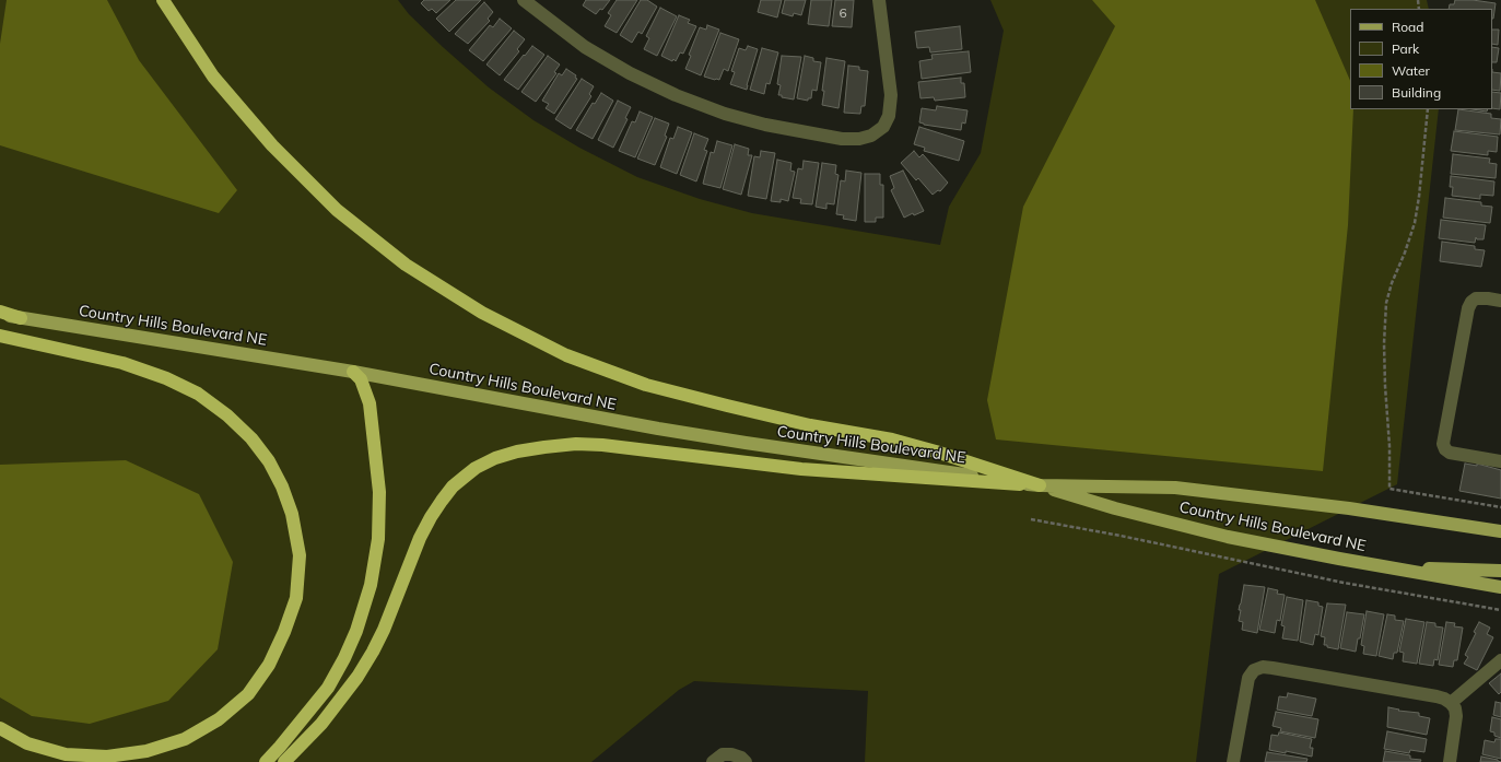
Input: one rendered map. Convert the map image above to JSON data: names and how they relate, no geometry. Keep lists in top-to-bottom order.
{
  "streets": {
    "main road": ["Country Hills Boulevard NE"]
  },
  "house_numbers": ["6"],
  "legend": [
    "Road",
    "Park",
    "Water",
    "Building"
  ]
}
